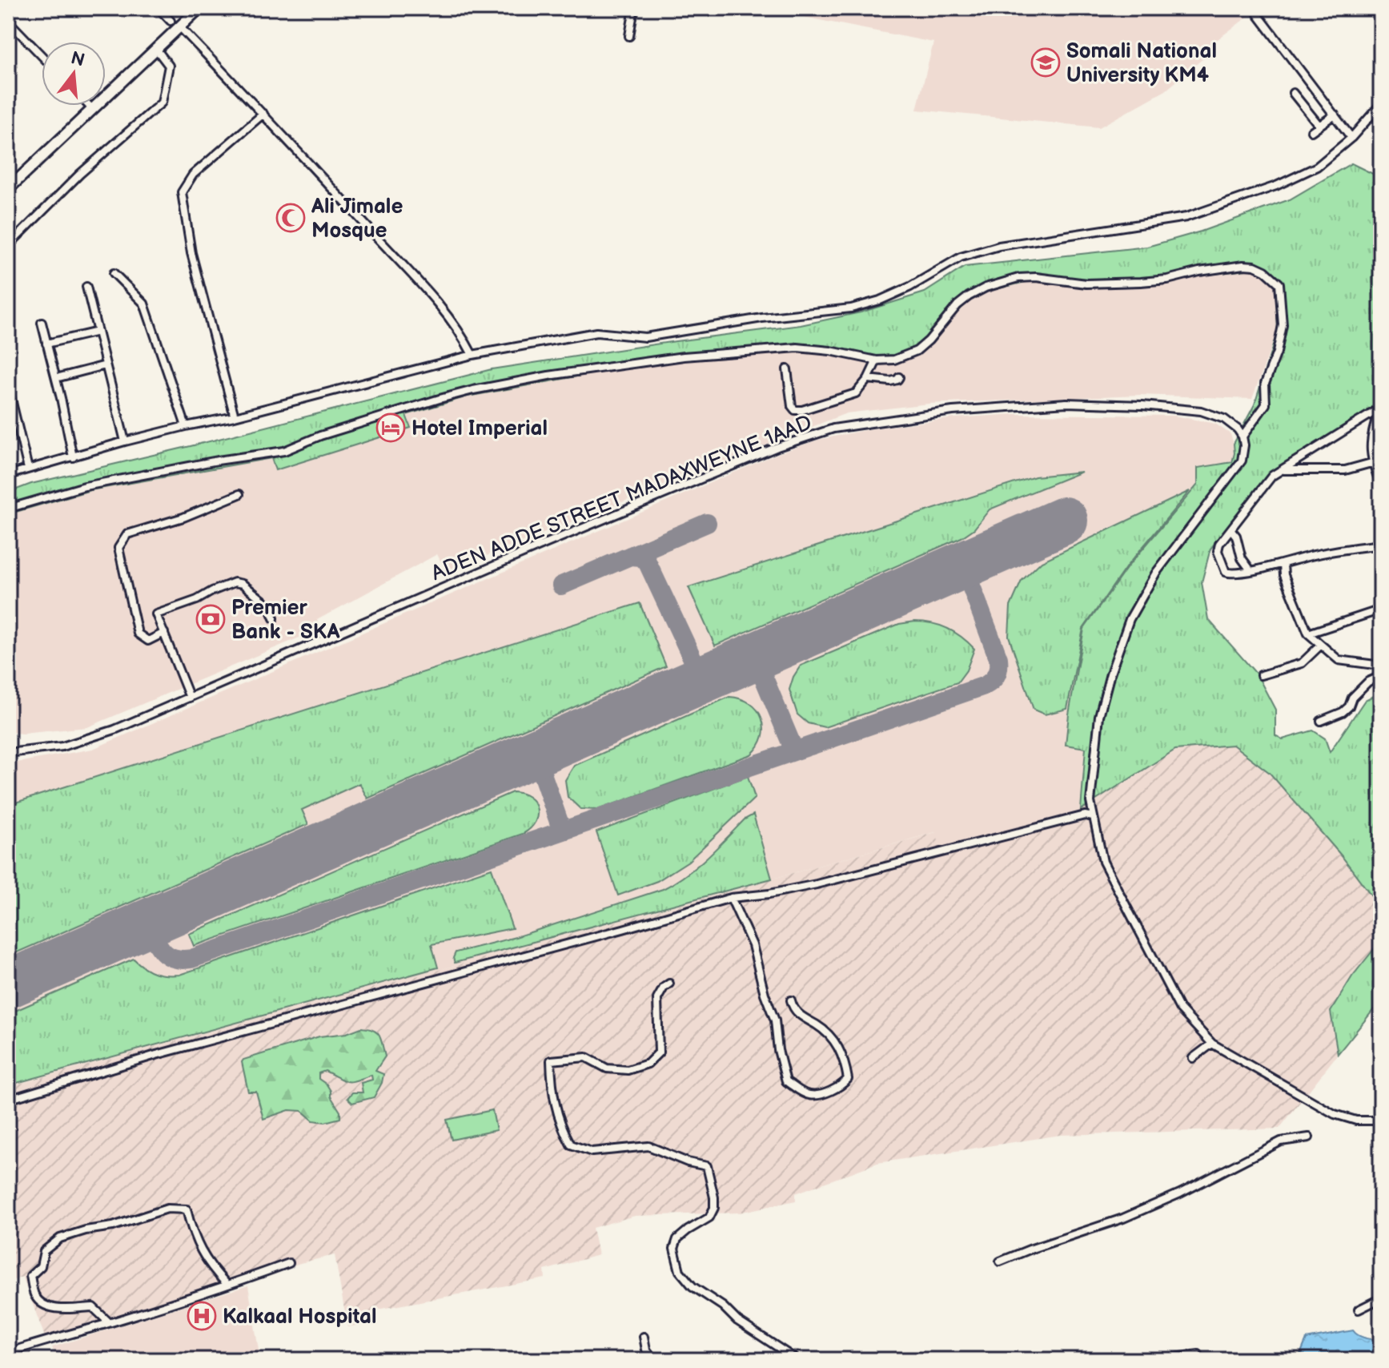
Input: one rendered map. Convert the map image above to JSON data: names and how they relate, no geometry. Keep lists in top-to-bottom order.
{
  "streets": {
    "street": ["ADEN ADDE STREET MADAXWEYNE 1AAD"]
  },
  "places": {
    "school or university": ["Somali National University KM4"],
    "mosque": ["Ali Jimale Mosque"],
    "hotel": ["Hotel Imperial"],
    "bank": ["Premier Bank - SKA"],
    "hospital": ["Kalkaal Hospital"]
  },
  "north": "top"
}
